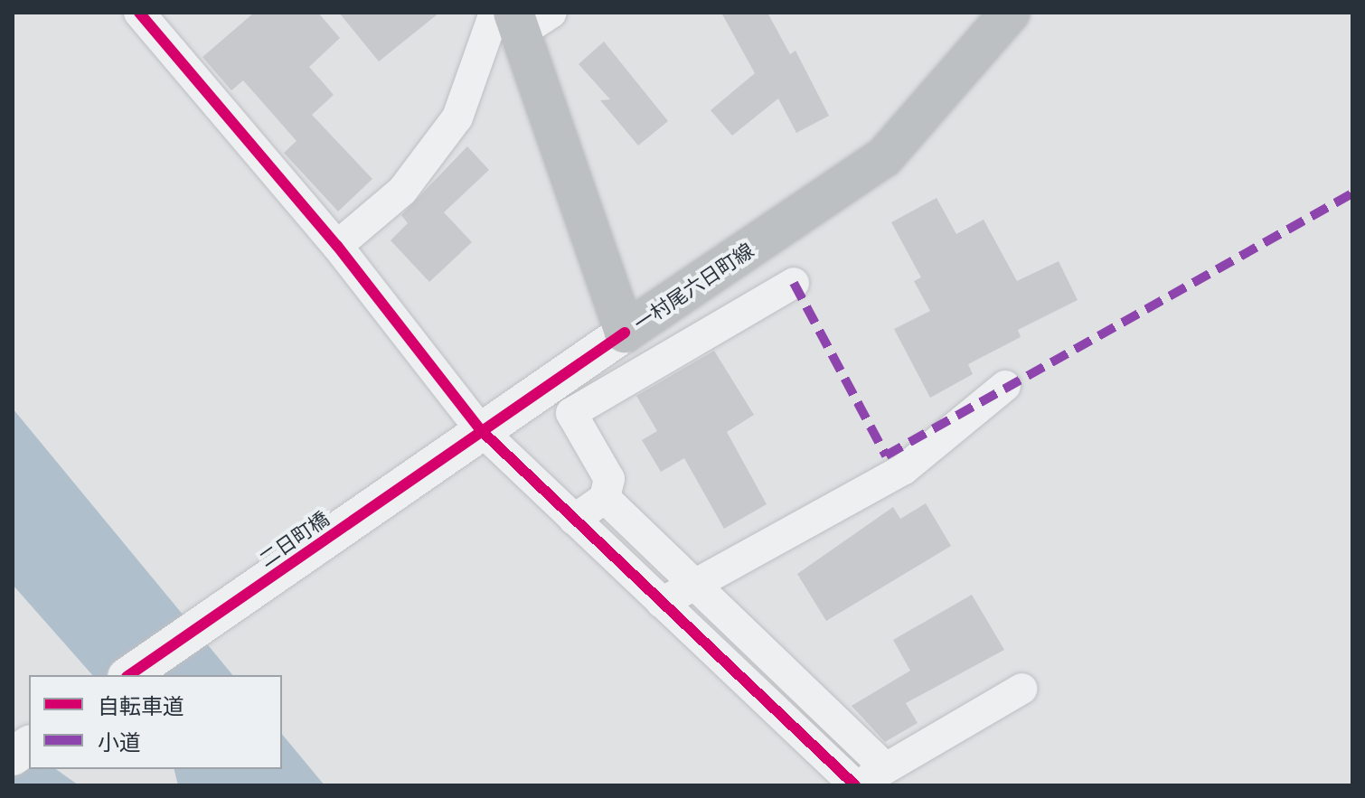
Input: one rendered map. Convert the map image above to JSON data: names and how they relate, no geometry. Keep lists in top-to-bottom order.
{
  "streets": {
    "main road": ["一村尾六日町線"],
    "street": ["二日町橋"]
  },
  "crossings": [
    ["一村尾六日町線", "二日町橋"]
  ],
  "legend": ["自転車道", "小道"]
}
